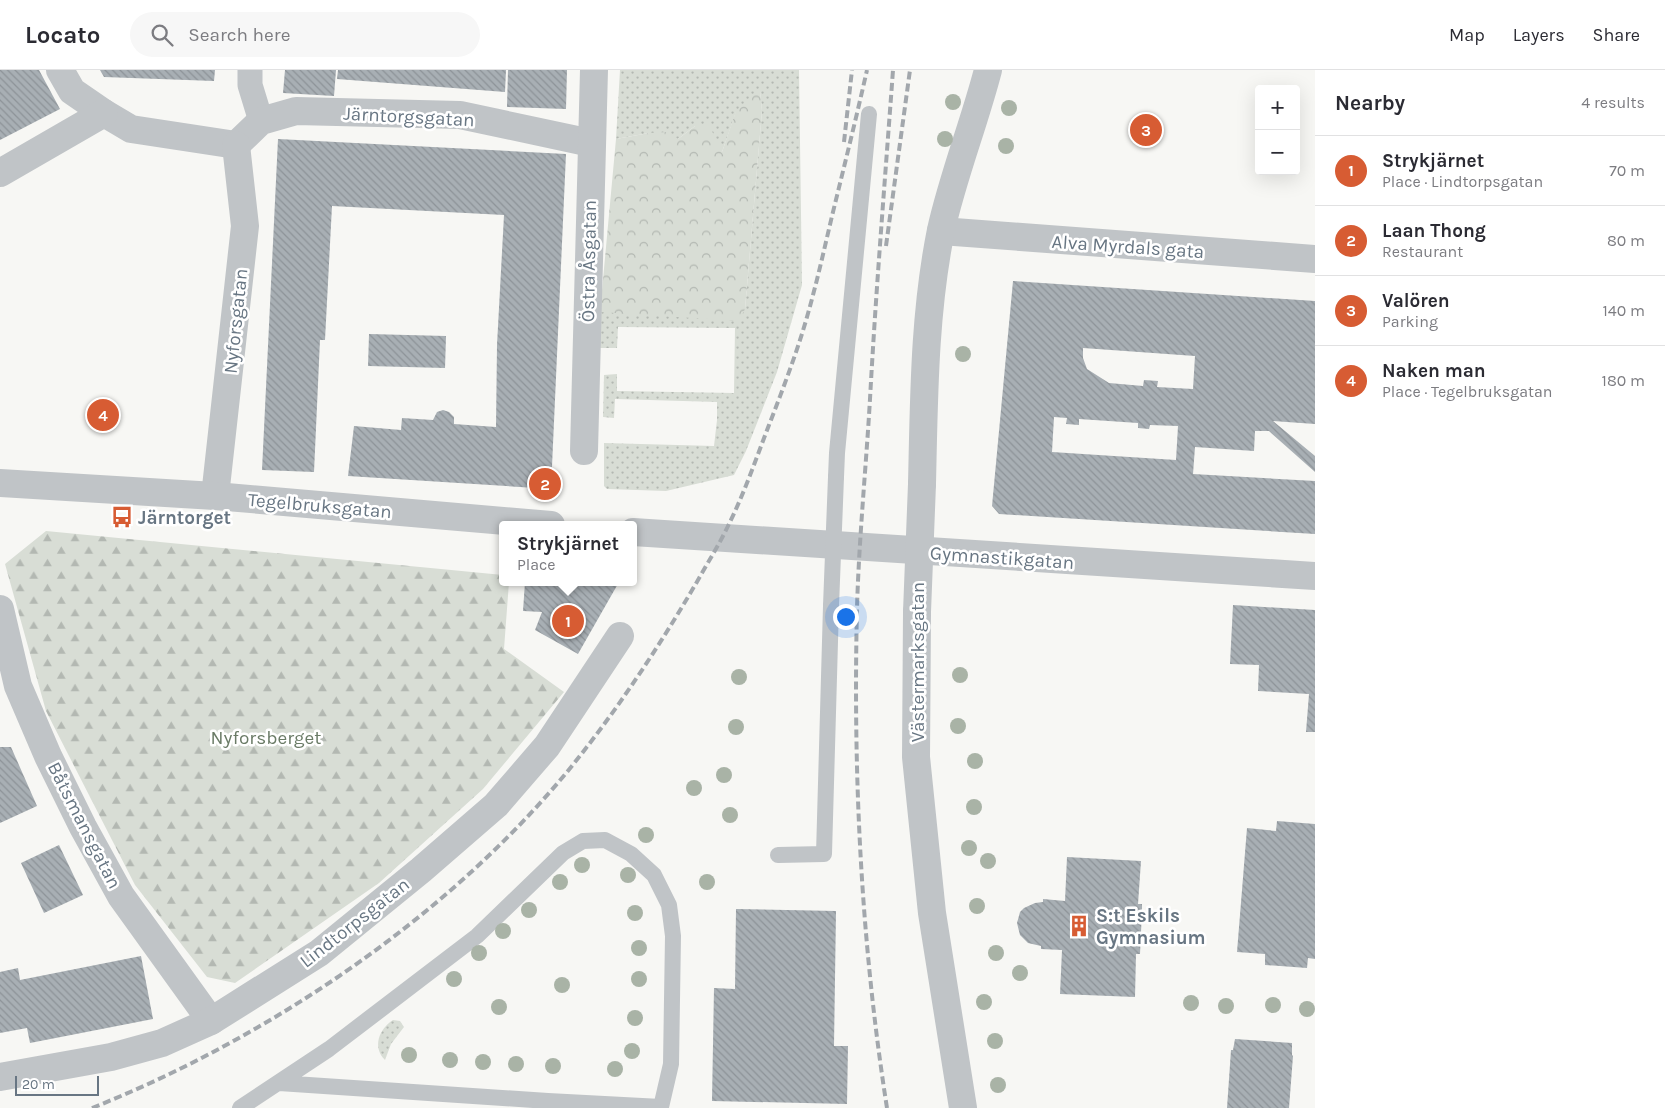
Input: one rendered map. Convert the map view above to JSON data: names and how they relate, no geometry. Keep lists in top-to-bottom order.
{
  "streets": {
    "street": [
      "Järntorgsgatan",
      "Alva Myrdals gata",
      "Östra Åsgatan",
      "Nyforsgatan",
      "Tegelbruksgatan",
      "Gymnastikgatan",
      "Västermarksgatan",
      "Båtsmansgatan",
      "Lindtorpsgatan"
    ]
  },
  "crossings": [
    ["Järntorgsgatan", "Östra Åsgatan"],
    ["Alva Myrdals gata", "Västermarksgatan"],
    ["Nyforsgatan", "Tegelbruksgatan"],
    ["Båtsmansgatan", "Lindtorpsgatan"]
  ],
  "parks": ["Nyforsberget"],
  "places": {
    "bus stop": ["Järntorget"],
    "building": ["S:t Eskils Gymnasium"]
  },
  "scale_bar": "20 m",
  "page": {
    "header": "Locato",
    "search": "Search here",
    "nav": ["Map", "Layers", "Share"],
    "heading": ["Nearby", "4 results"],
    "map_buttons": ["+", "−"],
    "pins": [
      "3",
      "4",
      "2",
      "1"
    ],
    "list": [
      {
        "mark": "1",
        "name": "Strykjärnet",
        "note": "Place · Lindtorpsgatan",
        "value": "70 m"
      },
      {
        "mark": "2",
        "name": "Laan Thong",
        "note": "Restaurant",
        "value": "80 m"
      },
      {
        "mark": "3",
        "name": "Valören",
        "note": "Parking",
        "value": "140 m"
      },
      {
        "mark": "4",
        "name": "Naken man",
        "note": "Place · Tegelbruksgatan",
        "value": "180 m"
      }
    ],
    "popup": ["Strykjärnet", "Place"],
    "scale": "20 m"
  }
}
